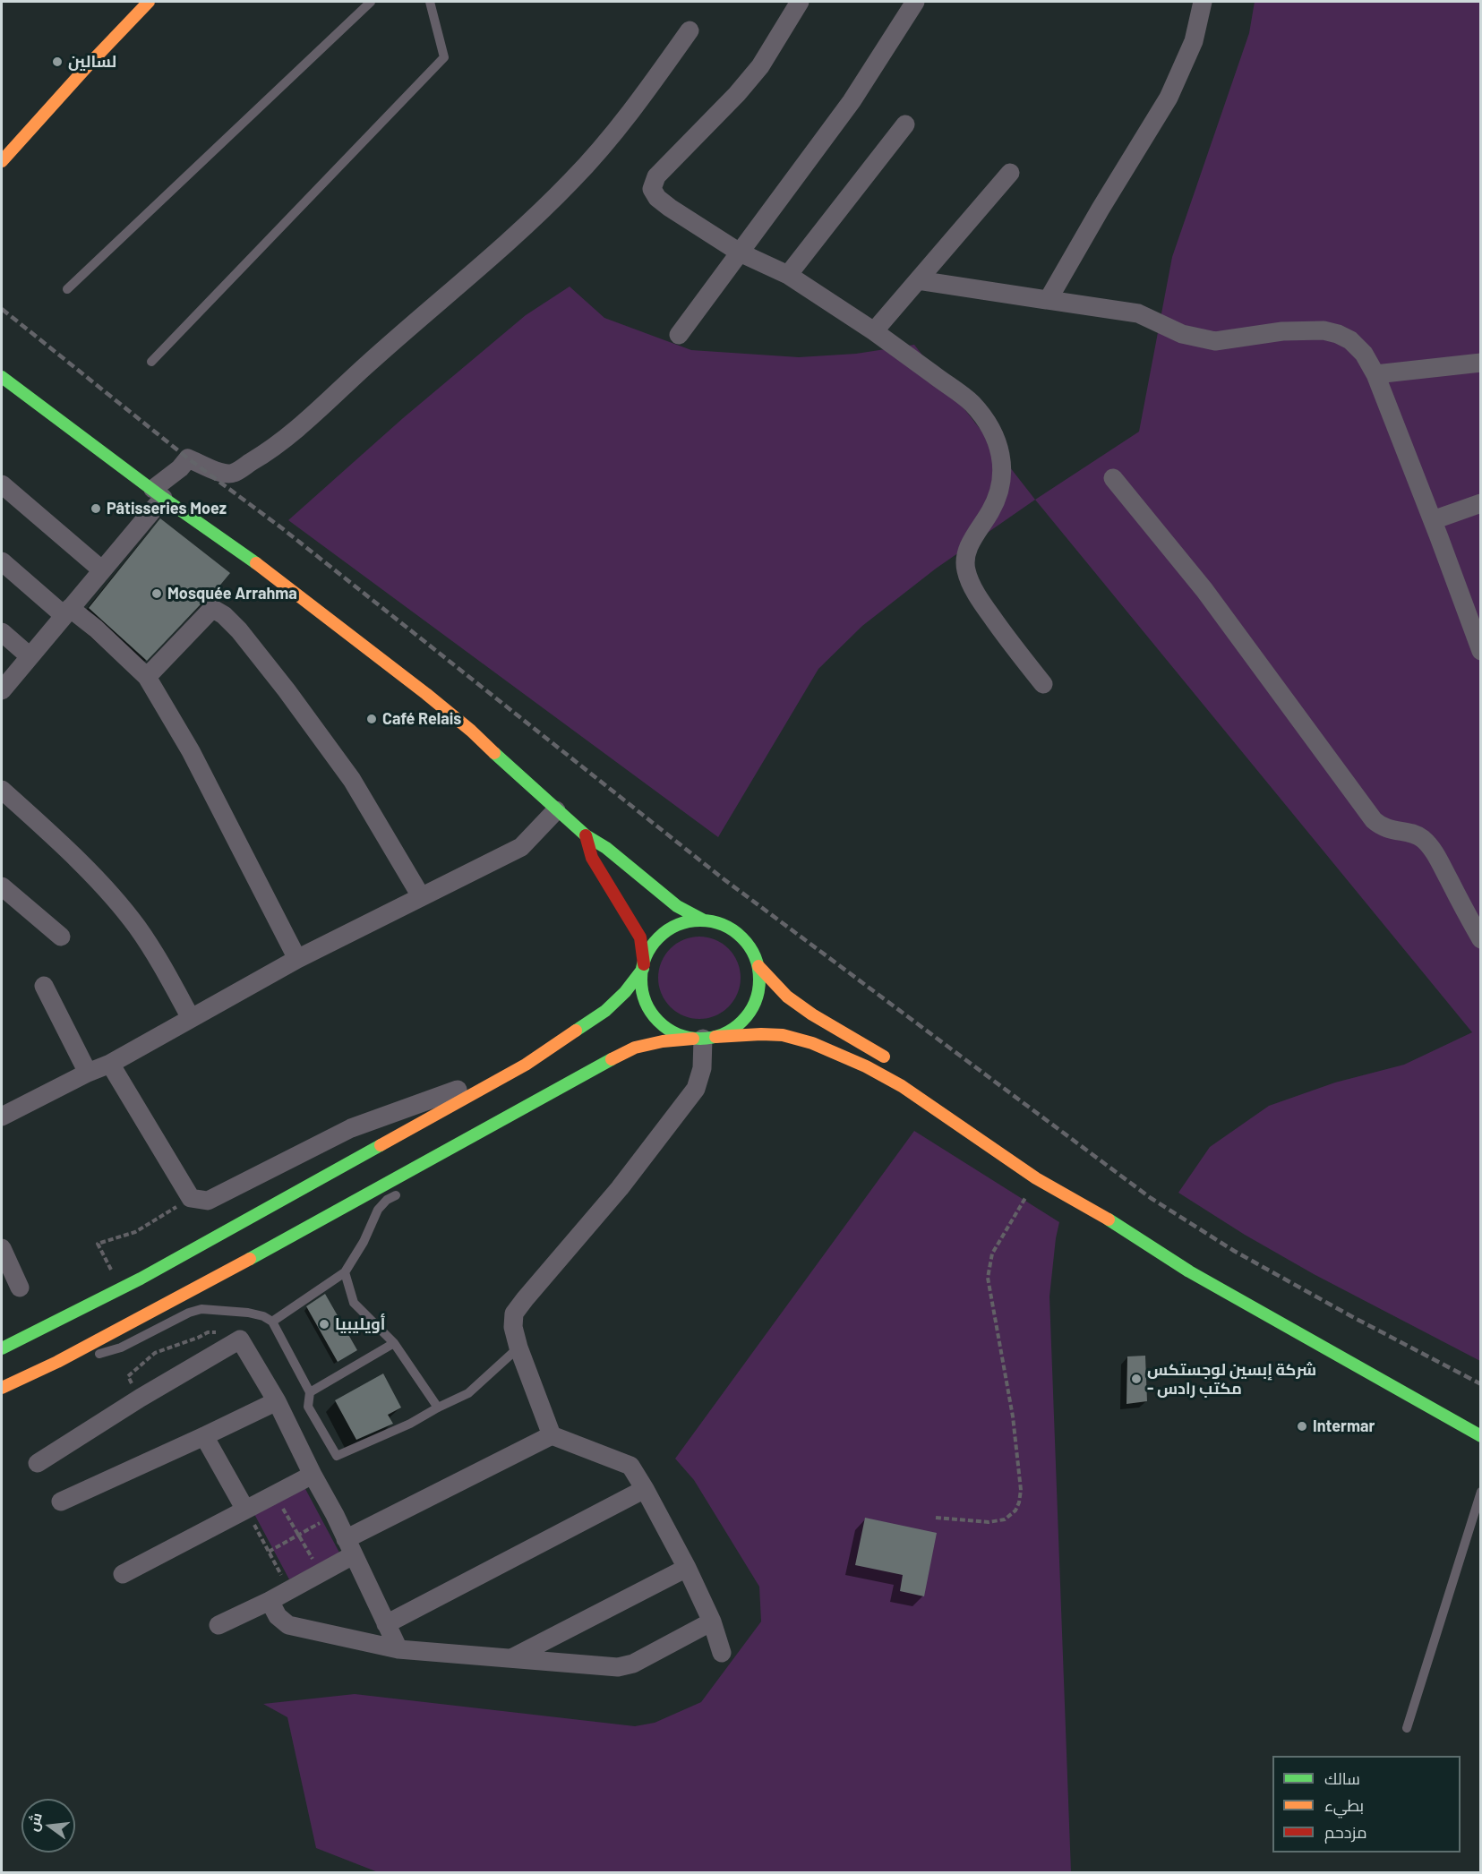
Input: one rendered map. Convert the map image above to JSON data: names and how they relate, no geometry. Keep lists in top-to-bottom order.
{
  "places": [
    "لسالين",
    "Pâtisseries Moez",
    "Mosquée Arrahma",
    "Café Relais",
    "أويليبيا",
    "شركة إبسين لوجستكس - مكتب رادس",
    "Intermar"
  ],
  "legend": ["سالك", "بطيء", "مزدحم"],
  "north": "left"
}
